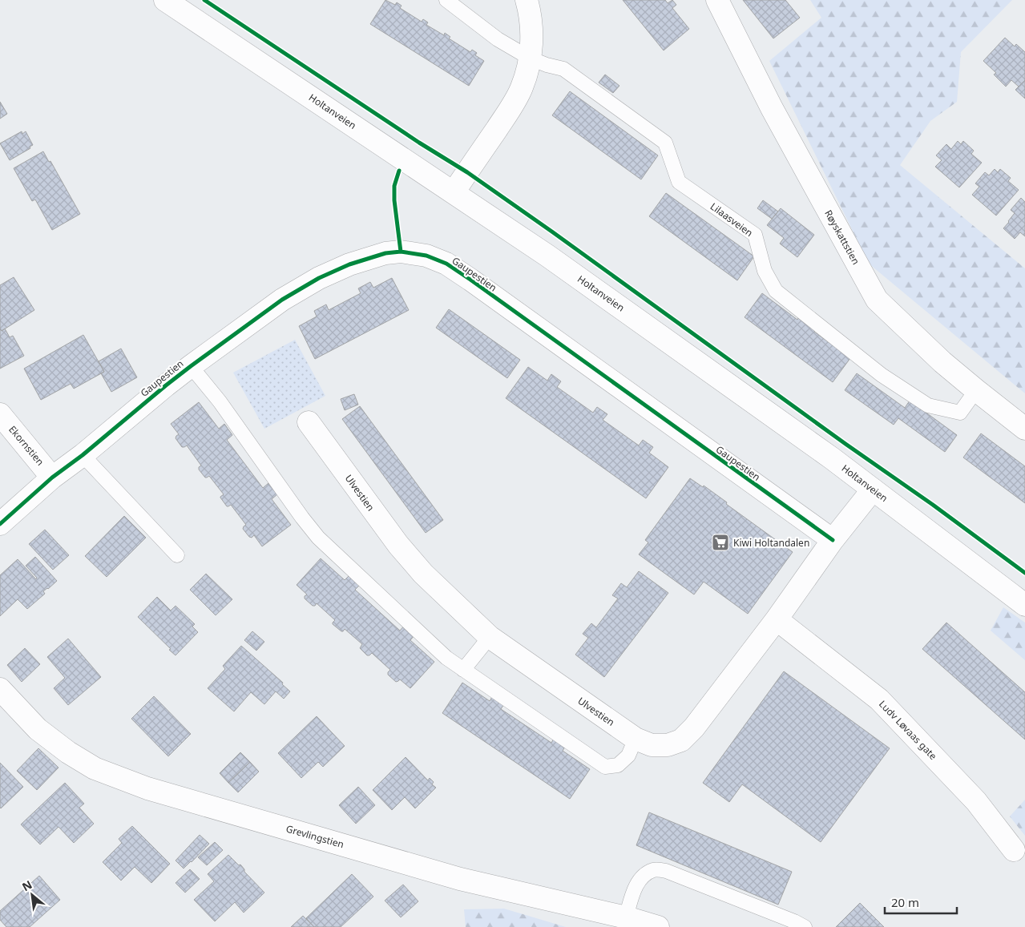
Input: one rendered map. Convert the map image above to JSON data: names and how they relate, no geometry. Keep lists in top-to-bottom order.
{
  "streets": {
    "street": [
      "Holtanveien",
      "Røyskattstien",
      "Gaupestien",
      "Ekornstien",
      "Ulvestien",
      "Ludv Løvaas gate",
      "Grevlingstien"
    ],
    "lane": ["Lilaasveien"]
  },
  "crossings": [
    ["Holtanveien", "Ulvestien"],
    ["Lilaasveien", "Røyskattstien"],
    ["Gaupestien", "Ekornstien"],
    ["Gaupestien", "Ulvestien"],
    ["Ulvestien", "Ludv Løvaas gate"]
  ],
  "places": {
    "supermarket": ["Kiwi Holtandalen"]
  },
  "scale_bar": "20 m",
  "north": "top left"
}
